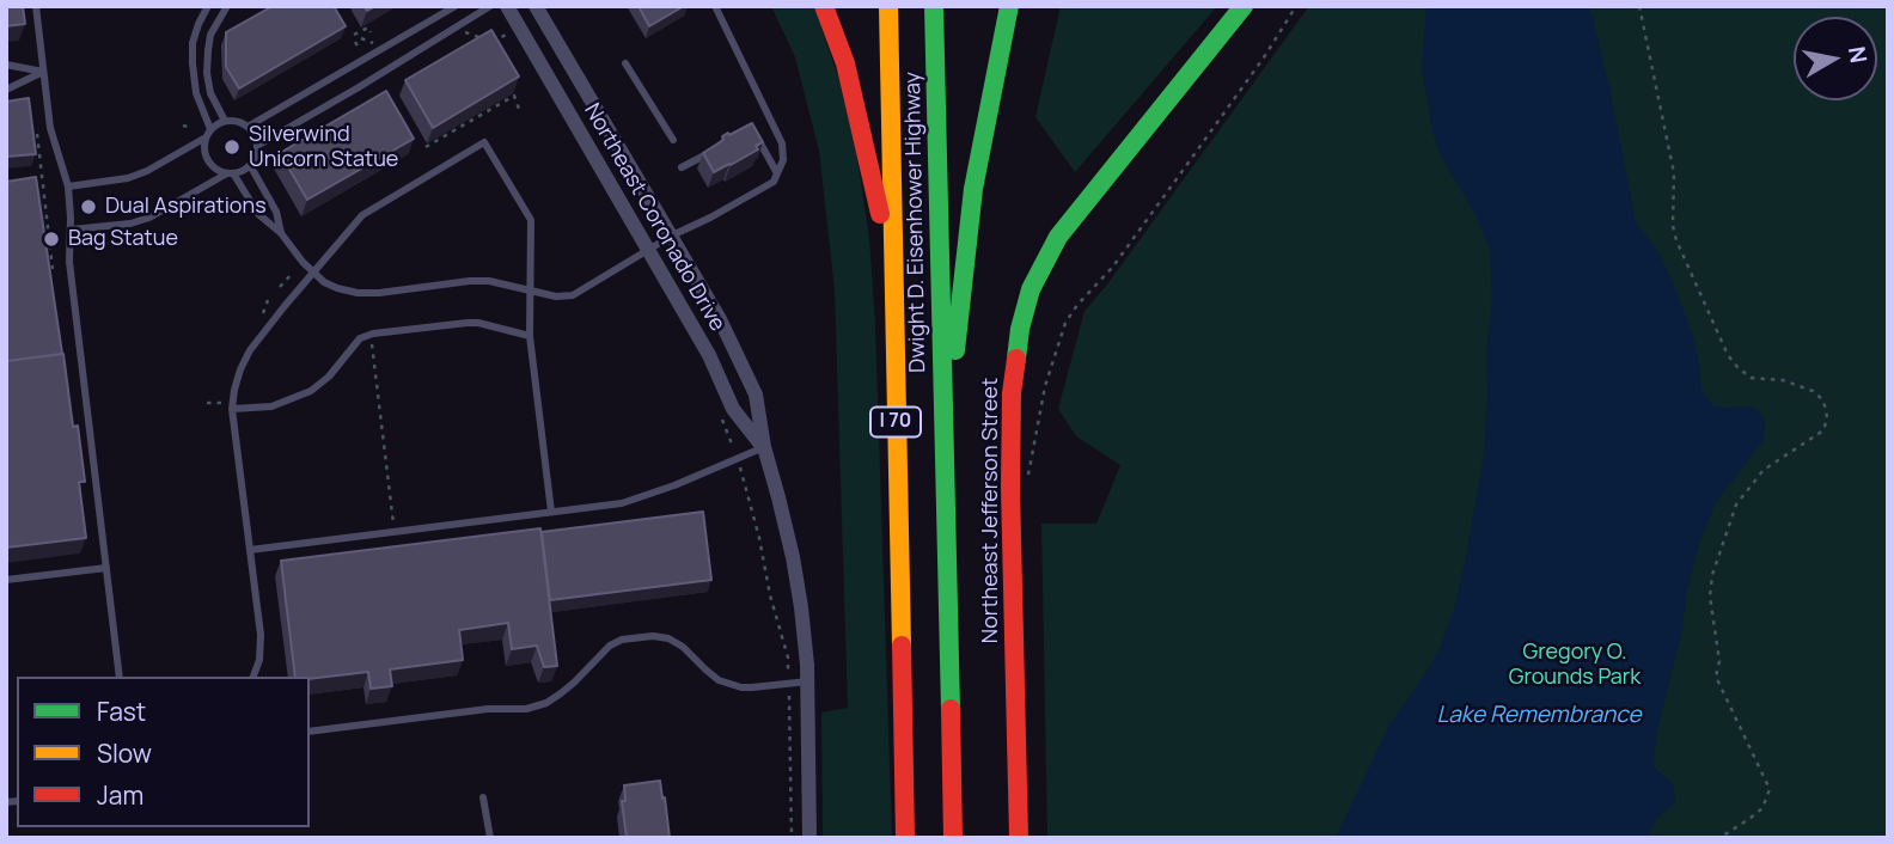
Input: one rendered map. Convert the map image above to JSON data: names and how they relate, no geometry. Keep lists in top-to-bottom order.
{
  "streets": {
    "main road": ["Dwight D. Eisenhower Highway", "I 70", "Northeast Jefferson Street"],
    "street": ["Northeast Coronado Drive"]
  },
  "water": ["Lake Remembrance"],
  "parks": ["Gregory O. Grounds Park"],
  "places": ["Silverwind Unicorn Statue", "Dual Aspirations", "Bag Statue"],
  "legend": ["Fast", "Slow", "Jam"],
  "north": "right"
}
